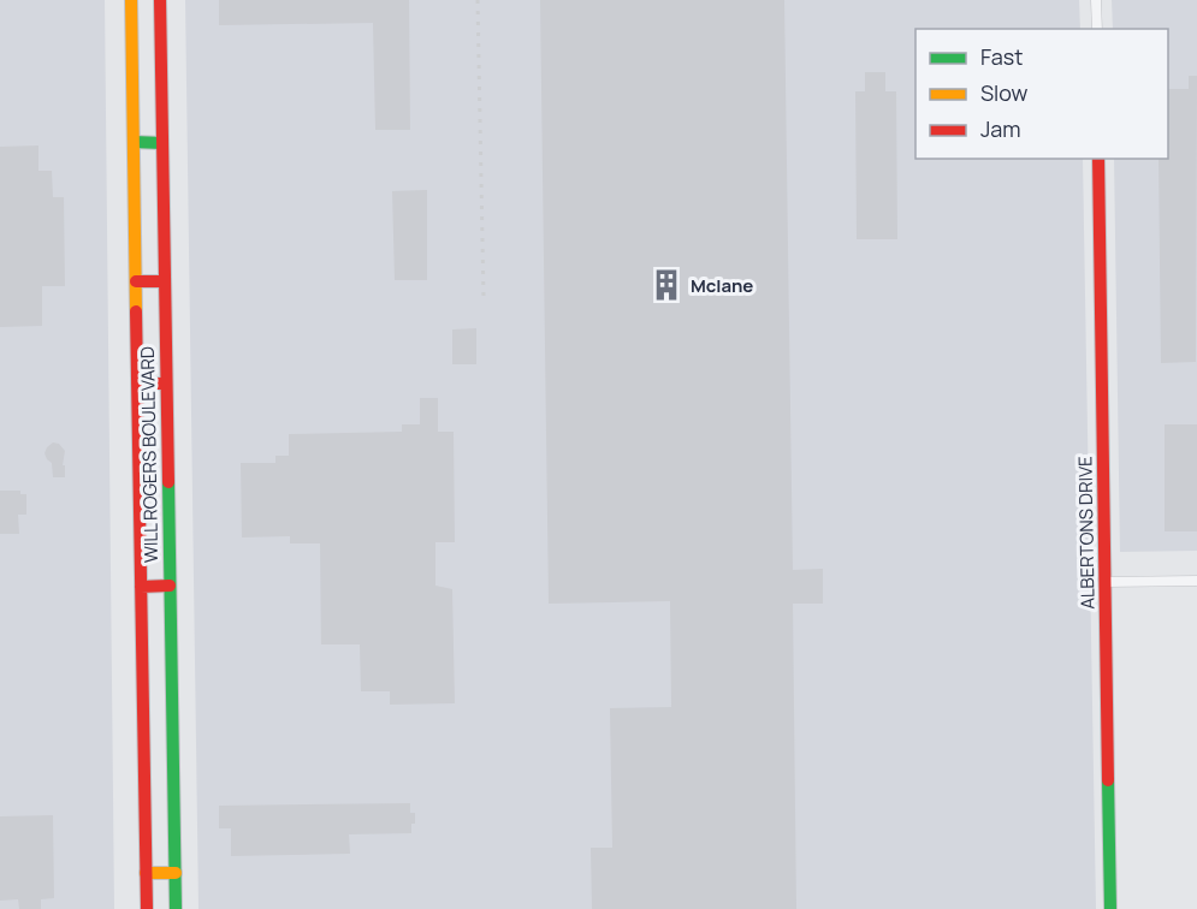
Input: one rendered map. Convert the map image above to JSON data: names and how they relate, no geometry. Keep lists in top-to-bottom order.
{
  "streets": {
    "main road": ["WILL ROGERS BOULEVARD", "ALBERTONS DRIVE"]
  },
  "places": {
    "building": ["Mclane"]
  },
  "legend": ["Fast", "Slow", "Jam"]
}
